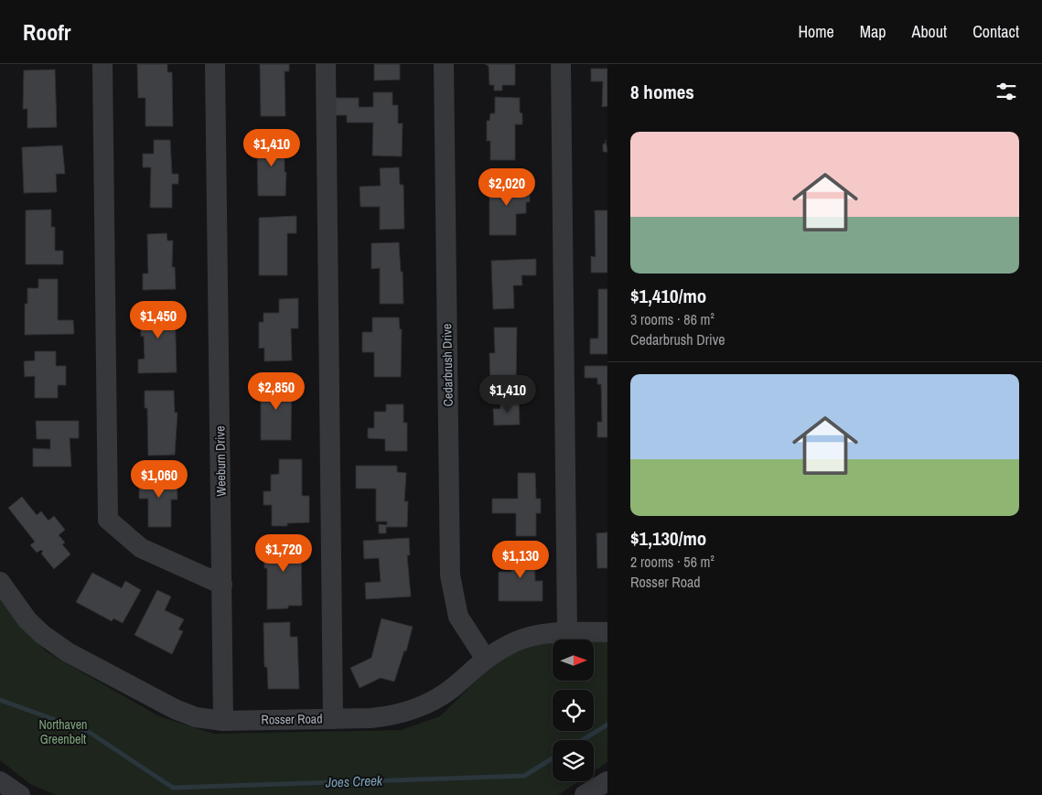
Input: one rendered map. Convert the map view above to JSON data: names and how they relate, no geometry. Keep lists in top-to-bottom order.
{
  "streets": {
    "street": ["Cedarbrush Drive", "Weeburn Drive", "Rosser Road"]
  },
  "crossings": [
    ["Cedarbrush Drive", "Rosser Road"],
    ["Weeburn Drive", "Rosser Road"]
  ],
  "water": ["Joes Creek"],
  "parks": ["Northaven Greenbelt"],
  "north": "right",
  "page": {
    "header": "Roofr",
    "nav": [
      "Home",
      "Map",
      "About",
      "Contact"
    ],
    "heading": "8 homes",
    "list": [
      {
        "name": "$1,410/mo",
        "note": "3 rooms · 86 m² · Cedarbrush Drive"
      },
      {
        "name": "$1,130/mo",
        "note": "2 rooms · 56 m² · Rosser Road"
      }
    ],
    "price": [
      "$1,410",
      "$2,020",
      "$1,450",
      "$2,850",
      "$1,410",
      "$1,060",
      "$1,720",
      "$1,130"
    ]
  }
}
